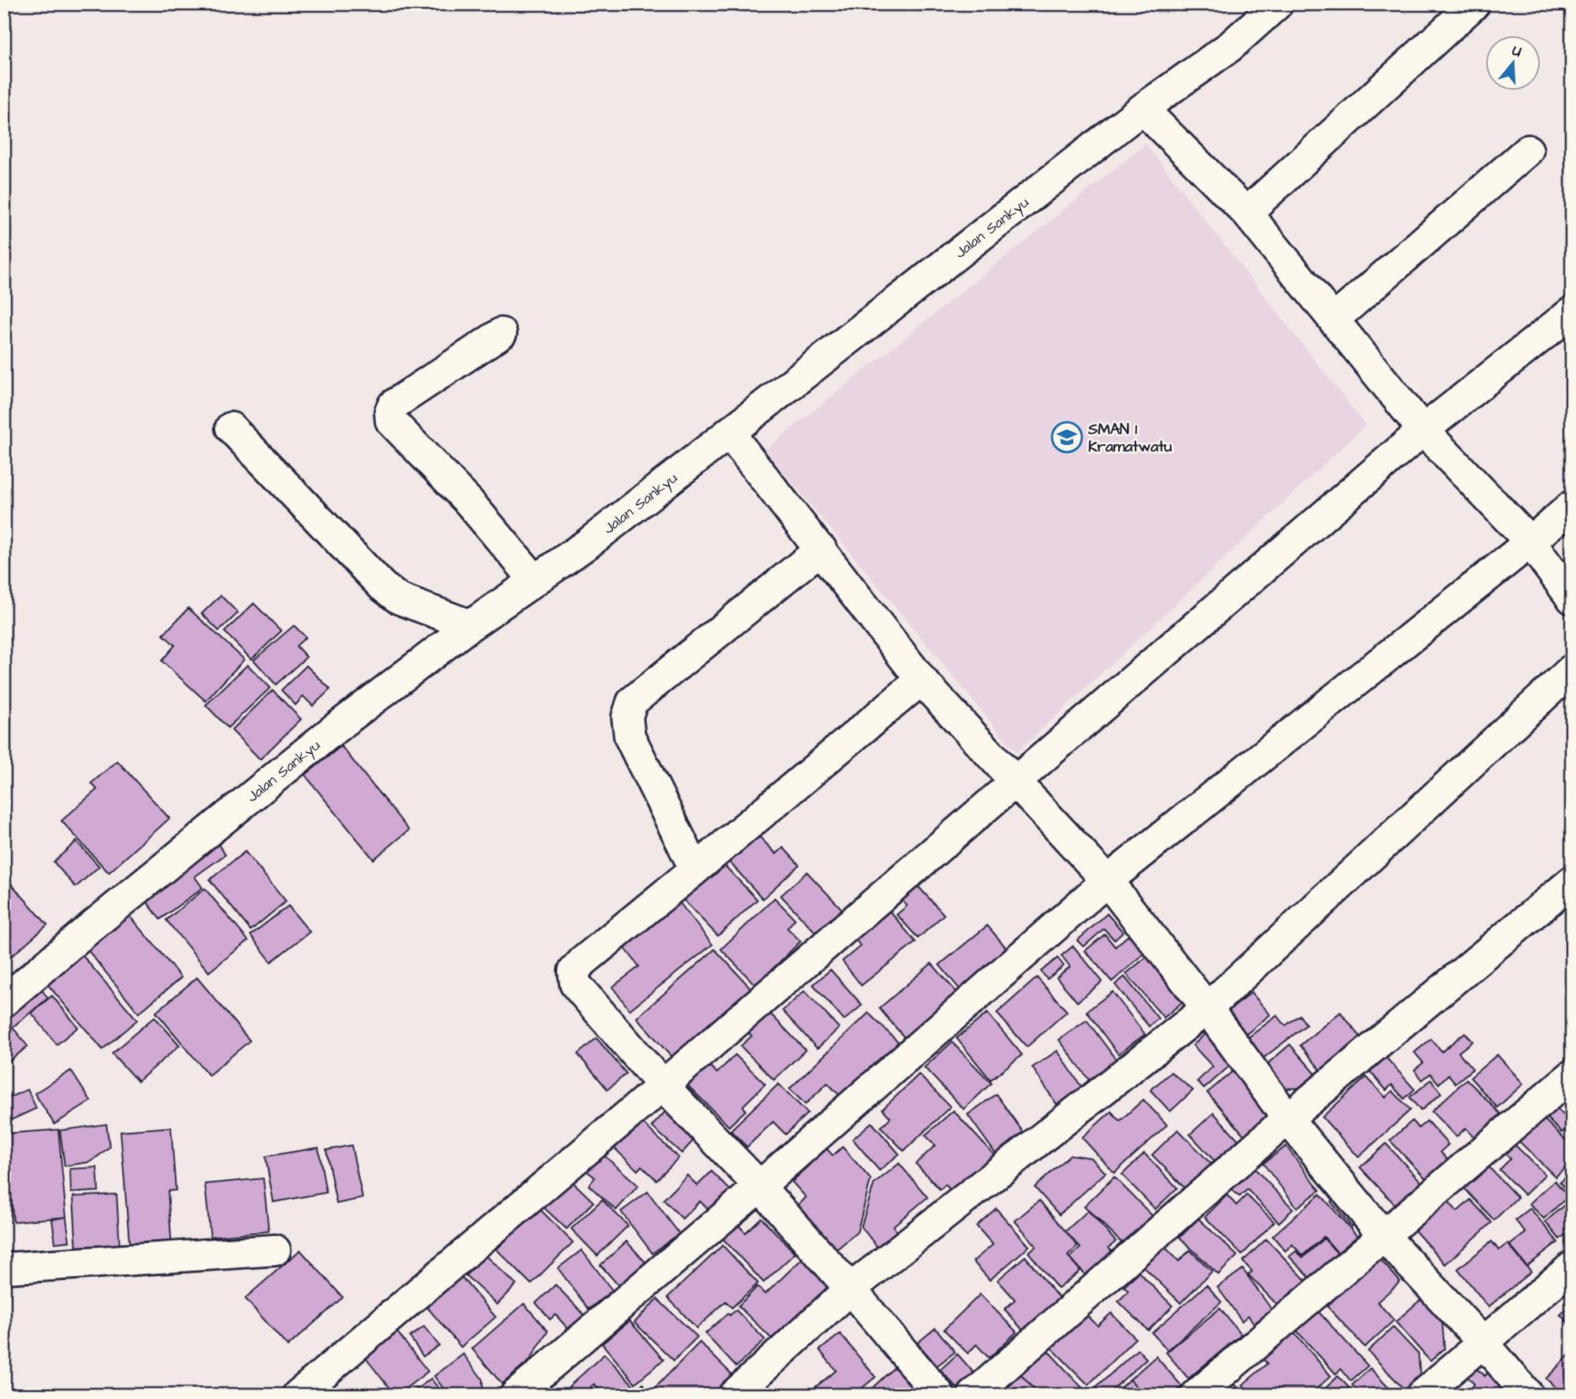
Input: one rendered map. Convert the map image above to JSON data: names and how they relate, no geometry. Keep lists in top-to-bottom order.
{
  "streets": {
    "street": ["Jalan Sankyu"]
  },
  "places": {
    "school or university": ["SMAN 1 Kramatwatu"]
  },
  "north": "top"
}
